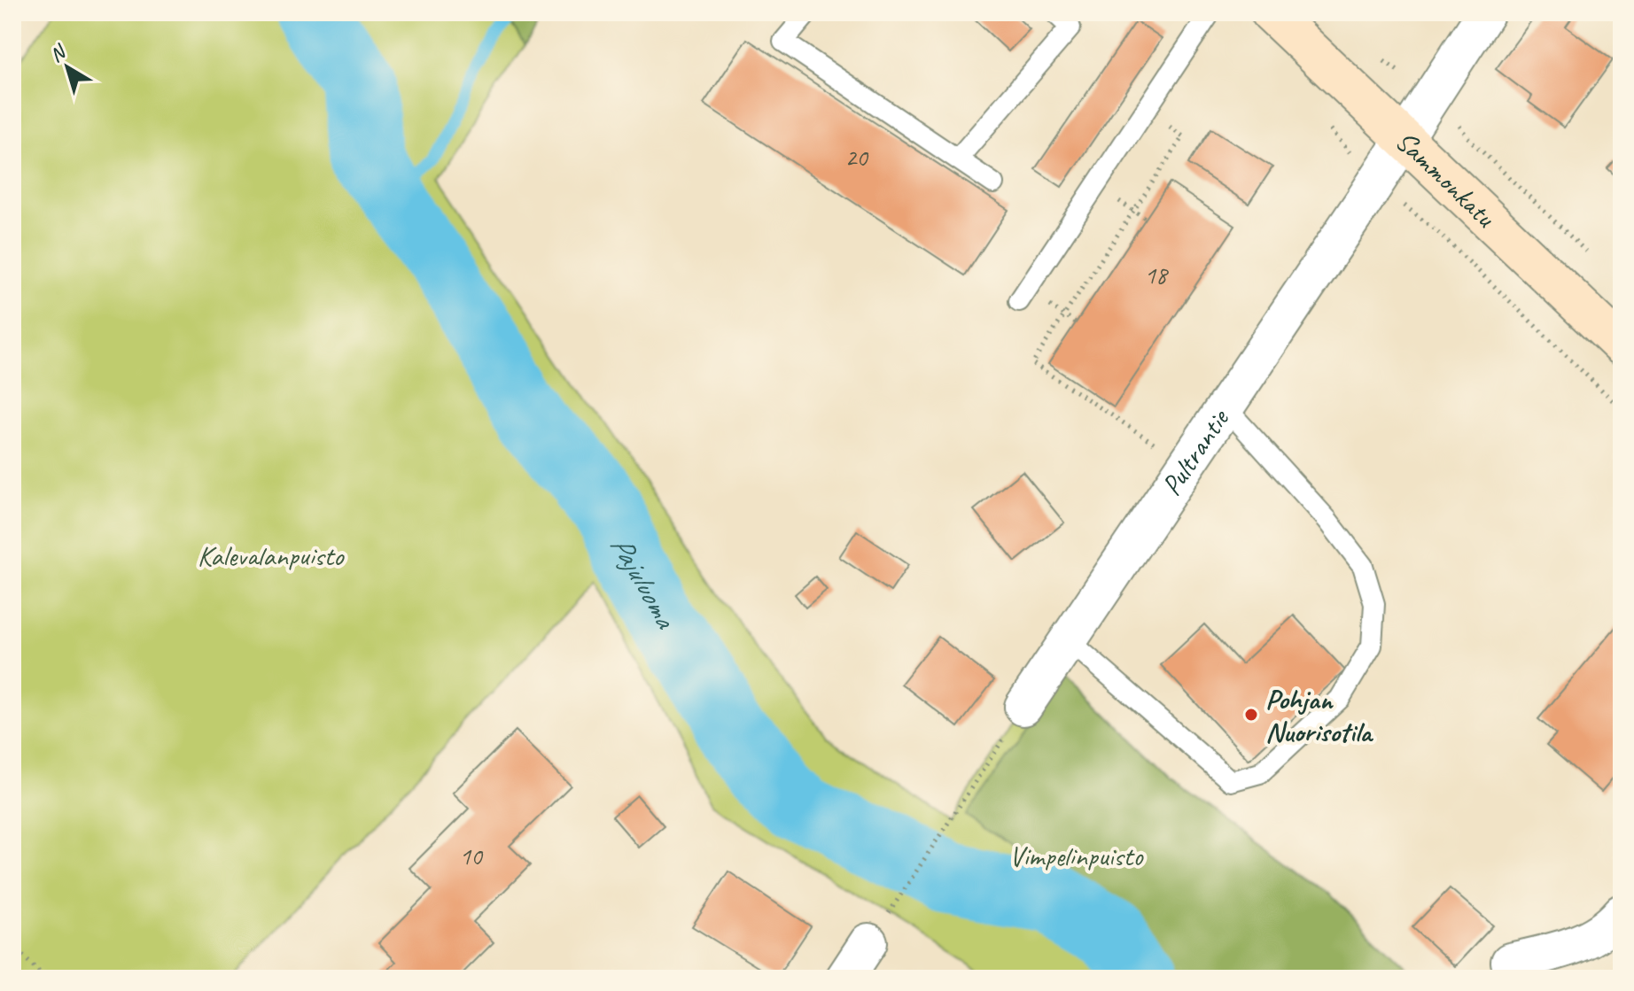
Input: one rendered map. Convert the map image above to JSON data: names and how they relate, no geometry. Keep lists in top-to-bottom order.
{
  "streets": {
    "main road": ["Sammonkatu"],
    "street": ["Pultrantie"]
  },
  "crossings": [
    ["Sammonkatu", "Pultrantie"]
  ],
  "water": ["Pajuluoma"],
  "parks": ["Kalevalanpuisto", "Vimpelinpuisto"],
  "places": ["Pohjan Nuorisotila"],
  "house_numbers": ["20", "18", "10"],
  "north": "top left"
}
